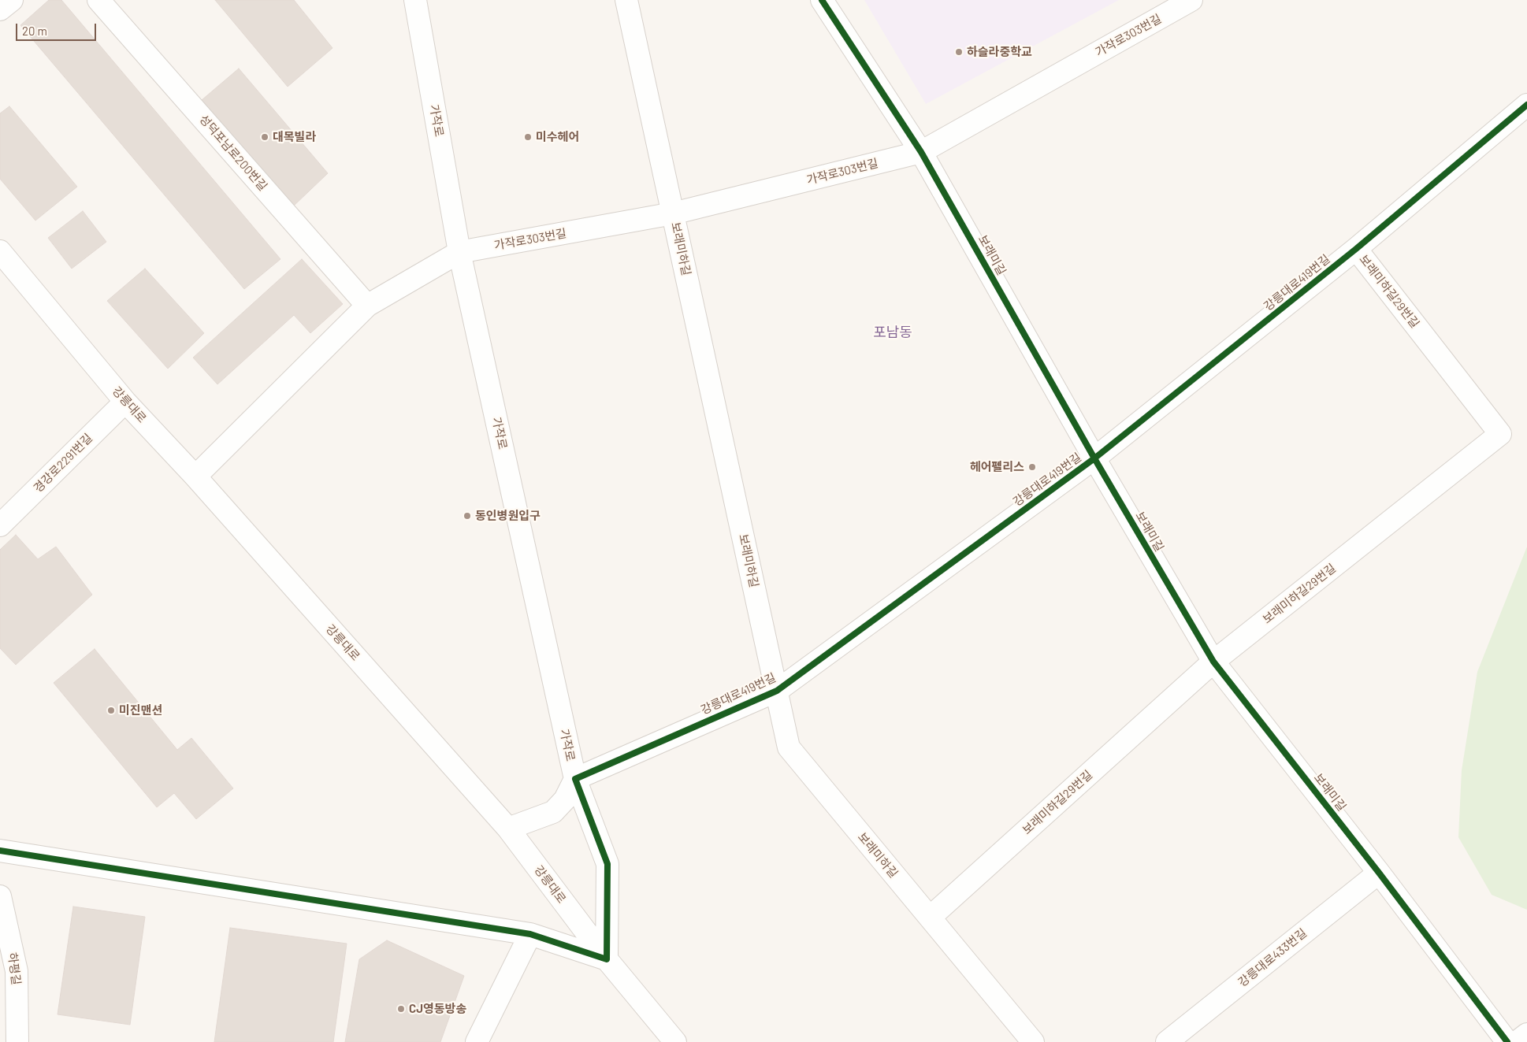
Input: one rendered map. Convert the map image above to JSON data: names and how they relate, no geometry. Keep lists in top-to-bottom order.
{
  "streets": {
    "street": [
      "가작로303번길",
      "가작로",
      "성덕포남로200번길",
      "보래미하길",
      "보래미길",
      "강릉대로419번길",
      "보래미하길29번길",
      "강릉대로",
      "경강로2291번길",
      "강릉대로433번길",
      "하평길"
    ]
  },
  "crossings": [
    ["가작로303번길", "가작로"],
    ["가작로303번길", "성덕포남로200번길"],
    ["가작로303번길", "보래미하길"],
    ["가작로303번길", "보래미길"],
    ["가작로303번길", "강릉대로"],
    ["가작로", "강릉대로419번길"],
    ["가작로", "강릉대로"],
    ["보래미하길", "강릉대로419번길"],
    ["보래미하길", "보래미하길29번길"],
    ["보래미길", "강릉대로419번길"],
    ["보래미길", "보래미하길29번길"],
    ["보래미길", "강릉대로433번길"],
    ["강릉대로419번길", "보래미하길29번길"],
    ["강릉대로", "경강로2291번길"]
  ],
  "districts": ["포남동"],
  "places": [
    "하슬라중학교",
    "대목빌라",
    "미수헤어",
    "헤어펠리스",
    "동인병원입구",
    "미진맨션",
    "CJ영동방송"
  ],
  "scale_bar": "20 m"
}
